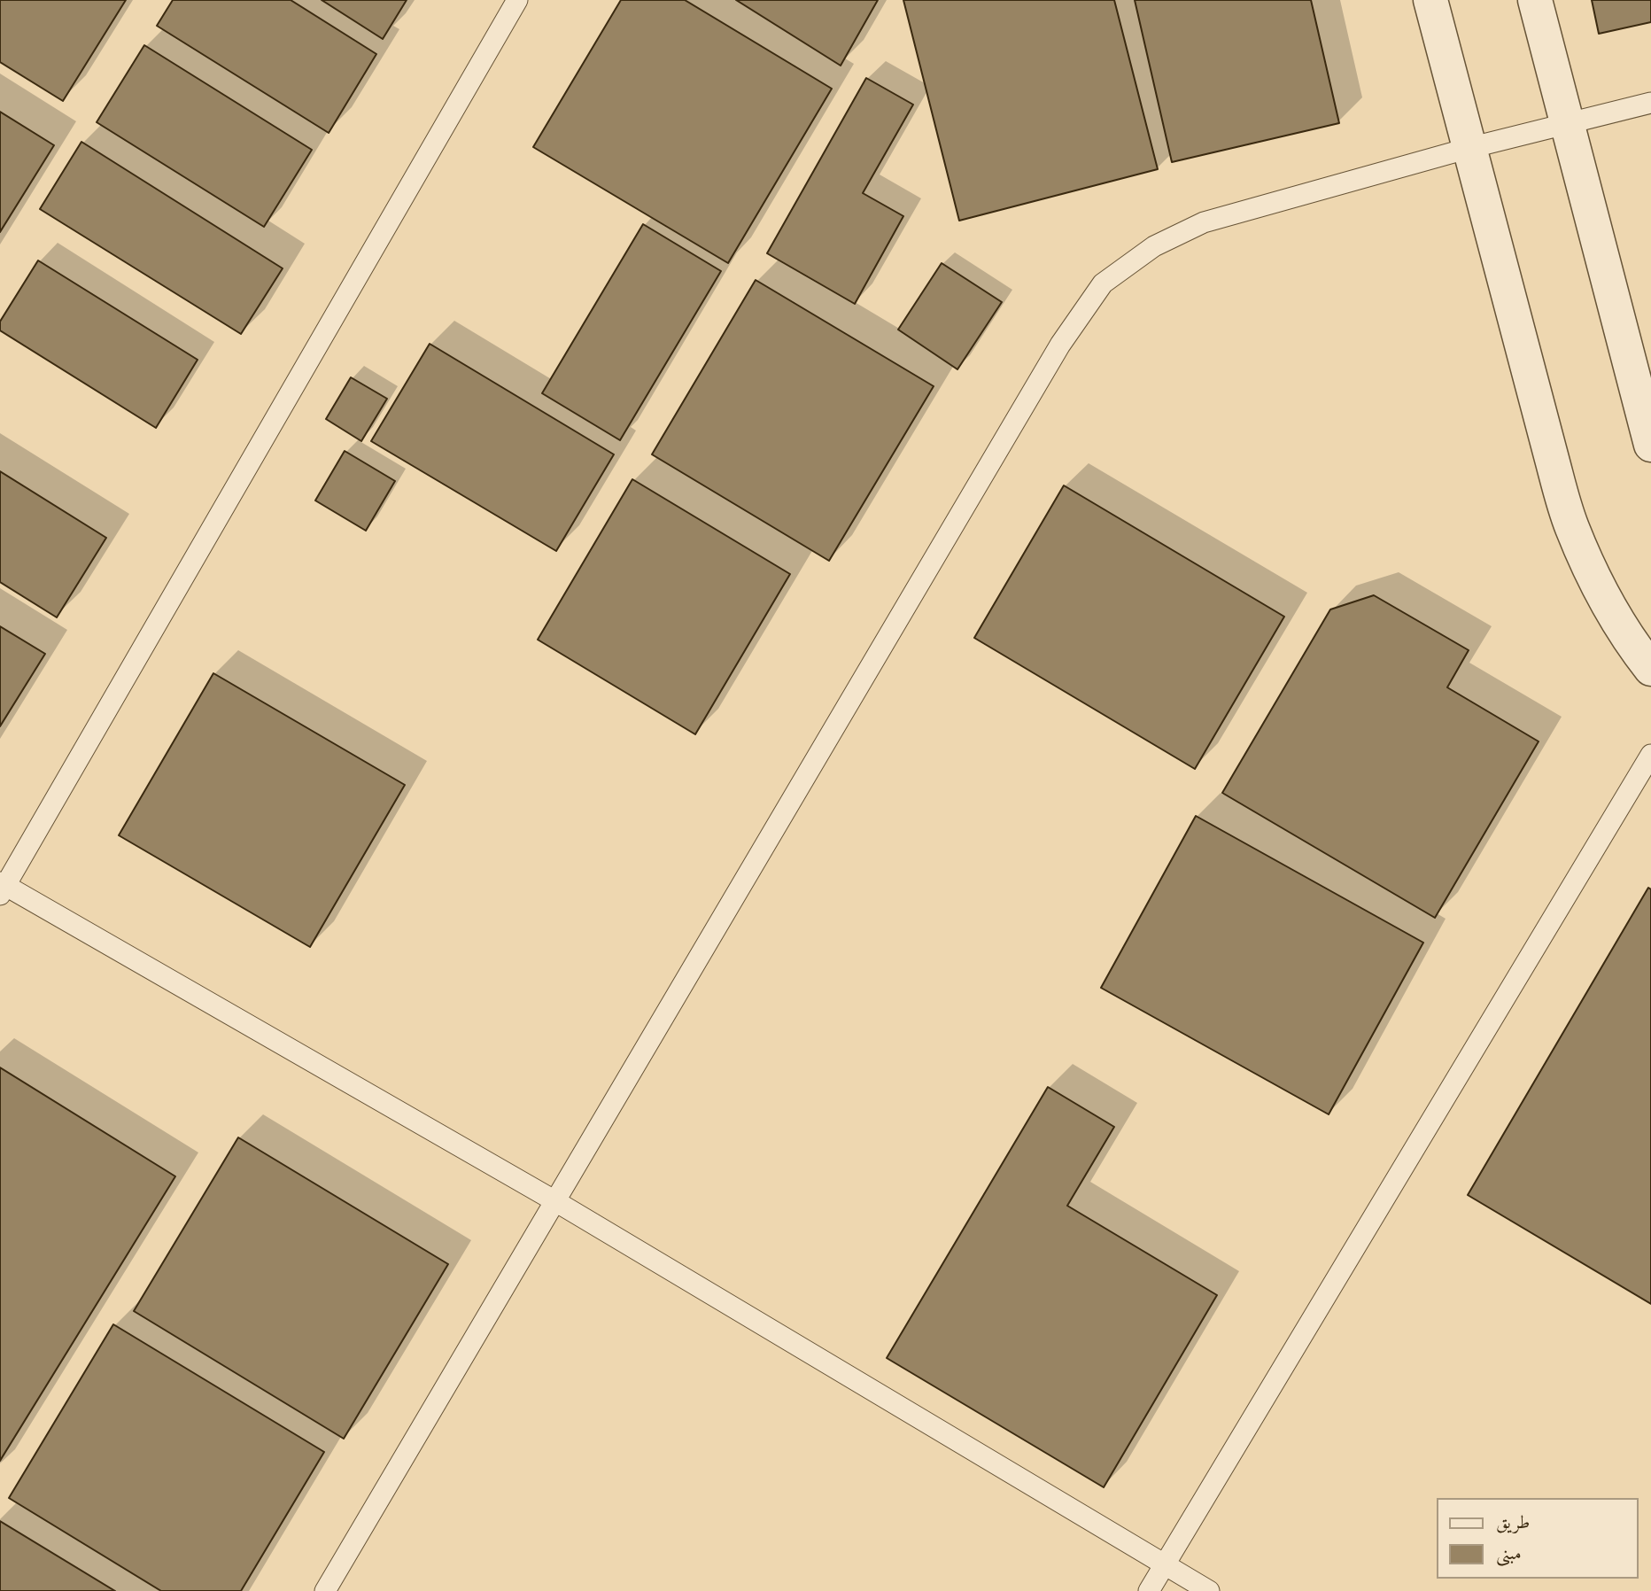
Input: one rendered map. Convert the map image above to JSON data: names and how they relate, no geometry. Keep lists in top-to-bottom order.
{
  "legend": ["طريق", "مبنى"]
}
